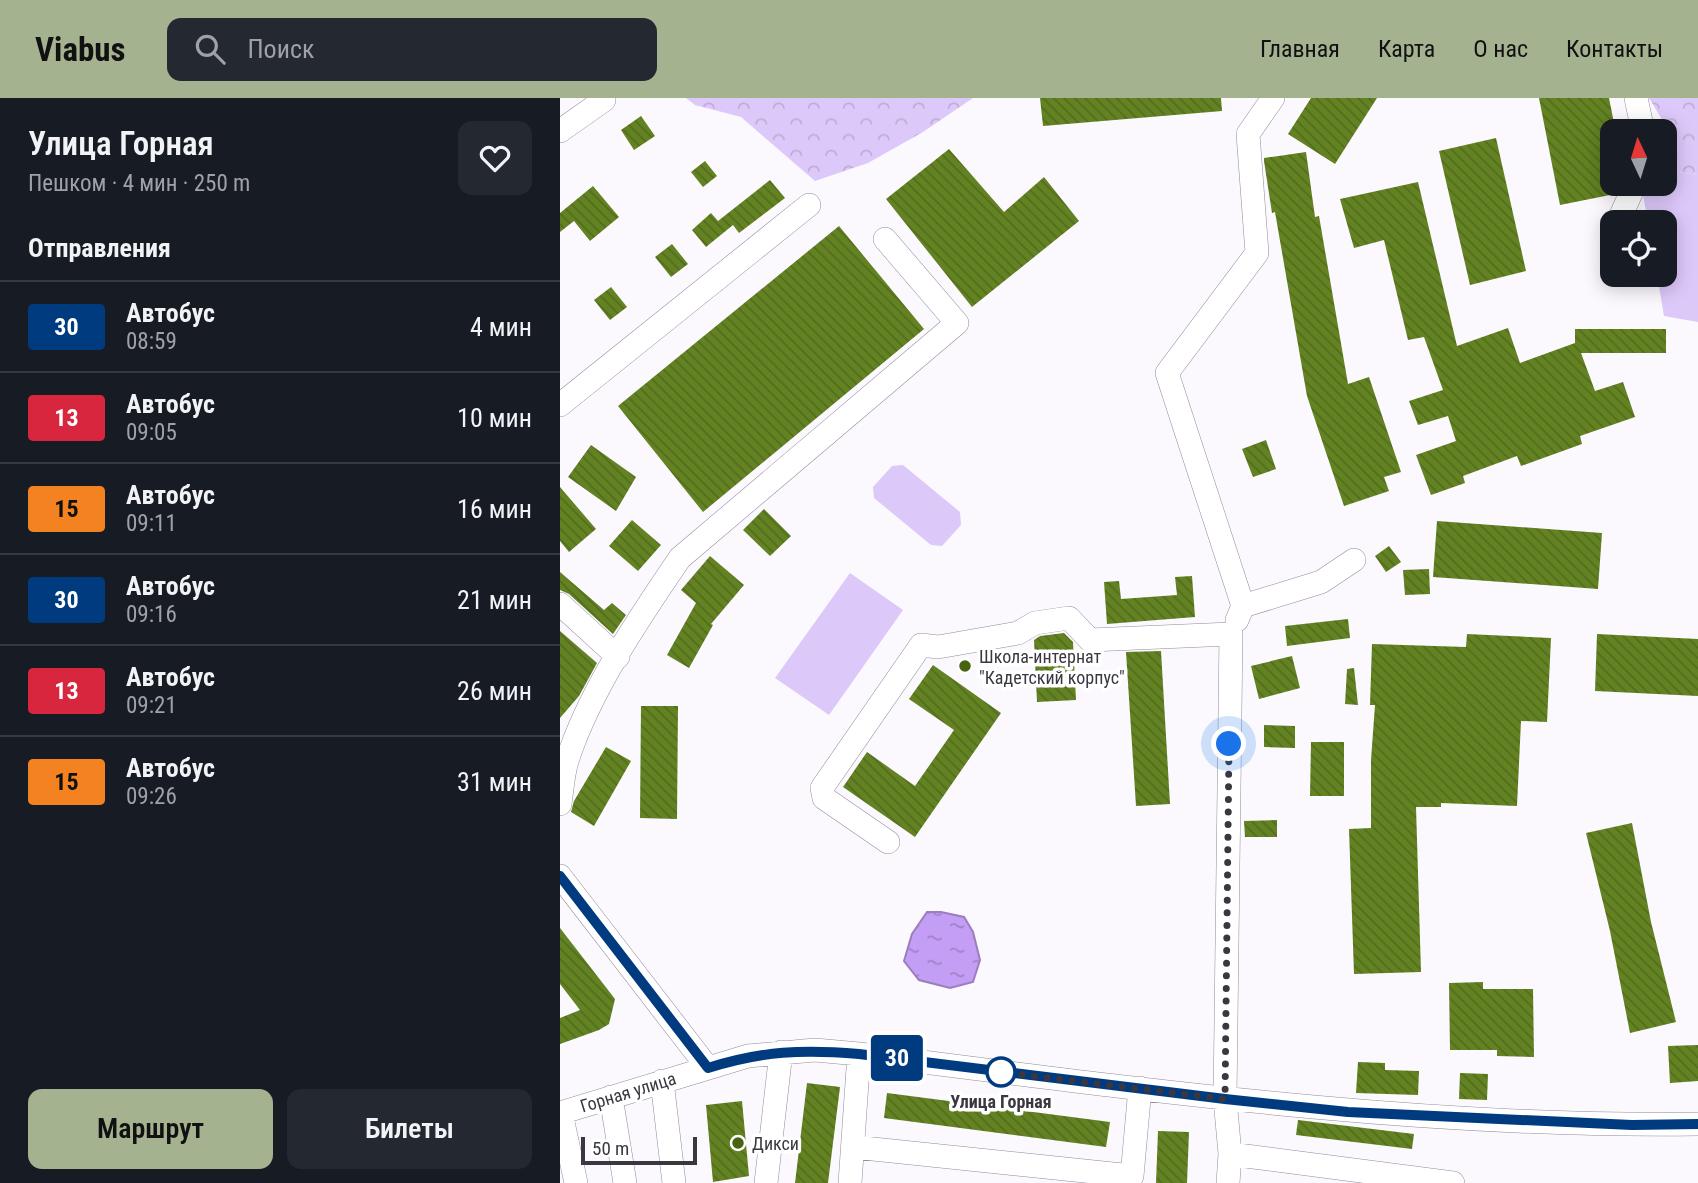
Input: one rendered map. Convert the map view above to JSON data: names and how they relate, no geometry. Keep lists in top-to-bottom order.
{
  "streets": {
    "street": ["Горная улица"]
  },
  "places": ["Школа-интернат \"Кадетский корпус\"", "Улица Горная", "Дикси"],
  "lines": ["bus line 30"],
  "scale_bar": "50 m",
  "north": "top",
  "page": {
    "header": "Viabus",
    "search": "Поиск",
    "nav": [
      "Главная",
      "Карта",
      "О нас",
      "Контакты"
    ],
    "heading": [
      ["Улица Горная", "Пешком · 4 мин · 250 m"],
      "Отправления"
    ],
    "on_map": "30",
    "list": [
      {
        "mark": "30",
        "name": "Автобус",
        "note": "08:59",
        "value": "4 мин"
      },
      {
        "mark": "13",
        "name": "Автобус",
        "note": "09:05",
        "value": "10 мин"
      },
      {
        "mark": "15",
        "name": "Автобус",
        "note": "09:11",
        "value": "16 мин"
      },
      {
        "mark": "30",
        "name": "Автобус",
        "note": "09:16",
        "value": "21 мин"
      },
      {
        "mark": "13",
        "name": "Автобус",
        "note": "09:21",
        "value": "26 мин"
      },
      {
        "mark": "15",
        "name": "Автобус",
        "note": "09:26",
        "value": "31 мин"
      }
    ],
    "buttons": ["Маршрут", "Билеты"],
    "scale": "50 m"
  }
}
